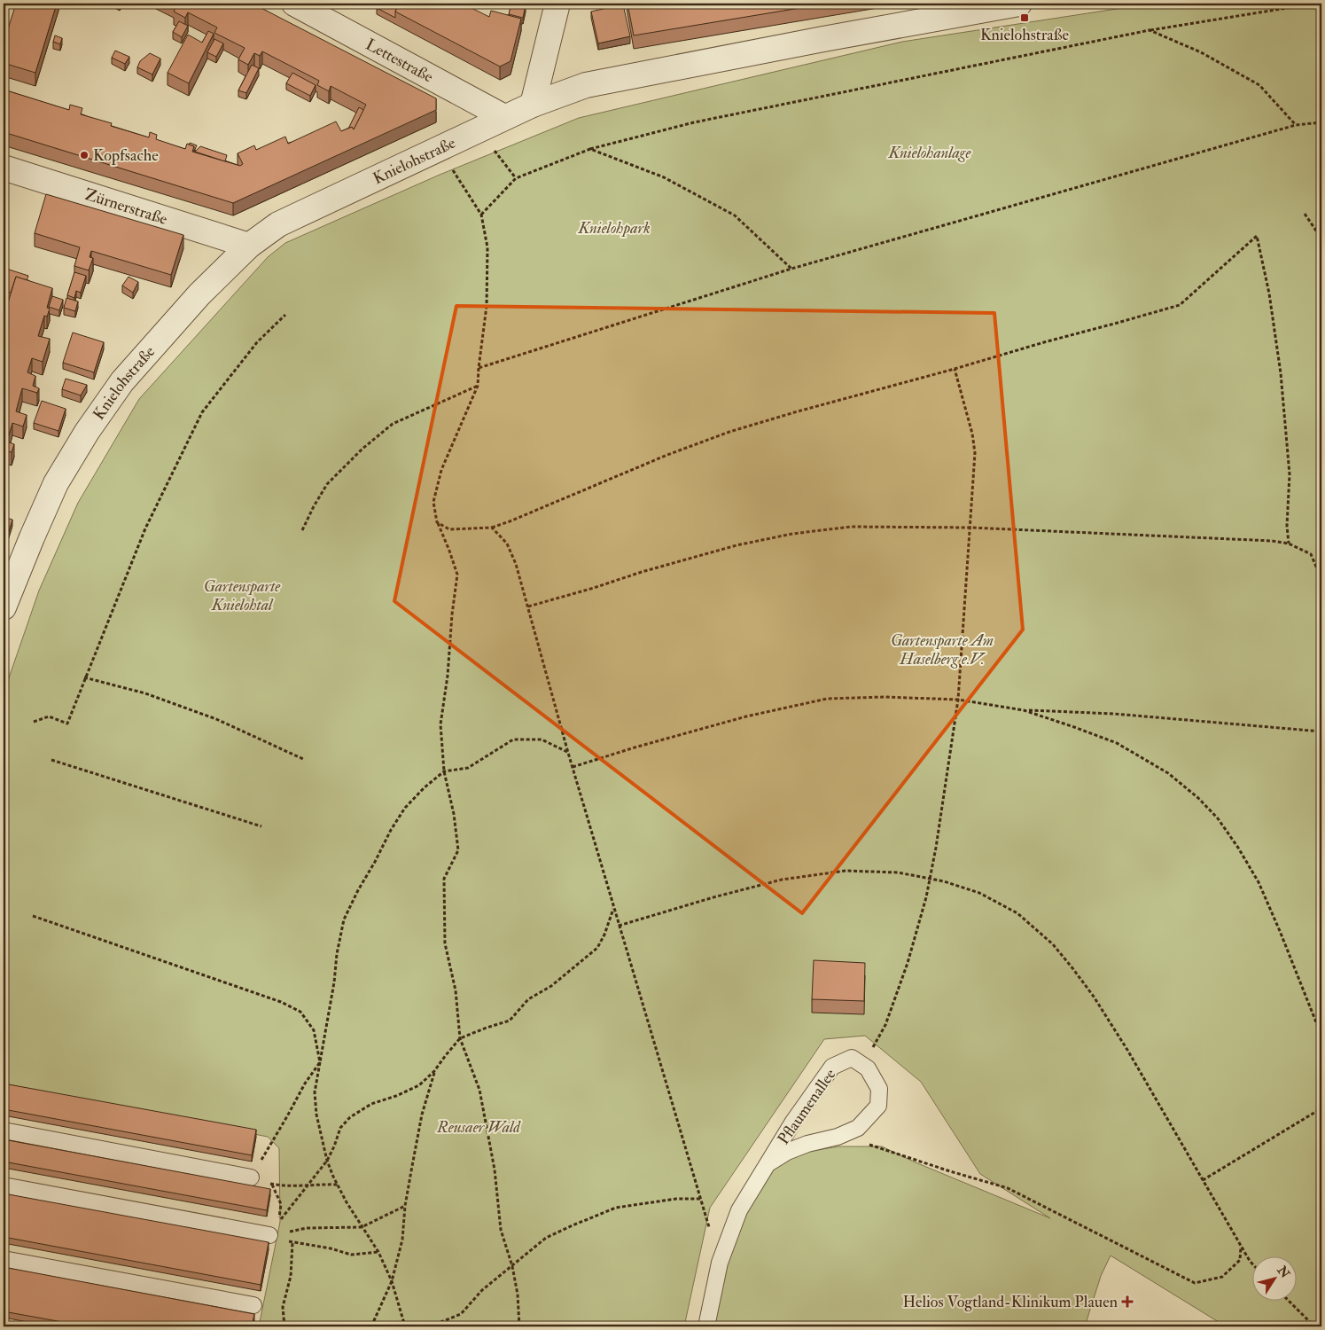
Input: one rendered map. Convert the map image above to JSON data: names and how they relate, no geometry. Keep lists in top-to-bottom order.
{
  "streets": {
    "street": ["Lettestraße", "Knielohstraße", "Zürnerstraße"],
    "lane": ["Pflaumenallee"]
  },
  "crossings": [
    ["Lettestraße", "Knielohstraße"],
    ["Knielohstraße", "Zürnerstraße"]
  ],
  "parks": [
    "Knielohanlage",
    "Knielohpark",
    "Gartensparte Knielohtal",
    "Gartensparte Am Haselberg e.V.",
    "Reusaer Wald"
  ],
  "places": {
    "transit": ["Knielohstraße"],
    "other": ["Kopfsache"],
    "health": ["Helios Vogtland-Klinikum Plauen"]
  },
  "north": "top right"
}
